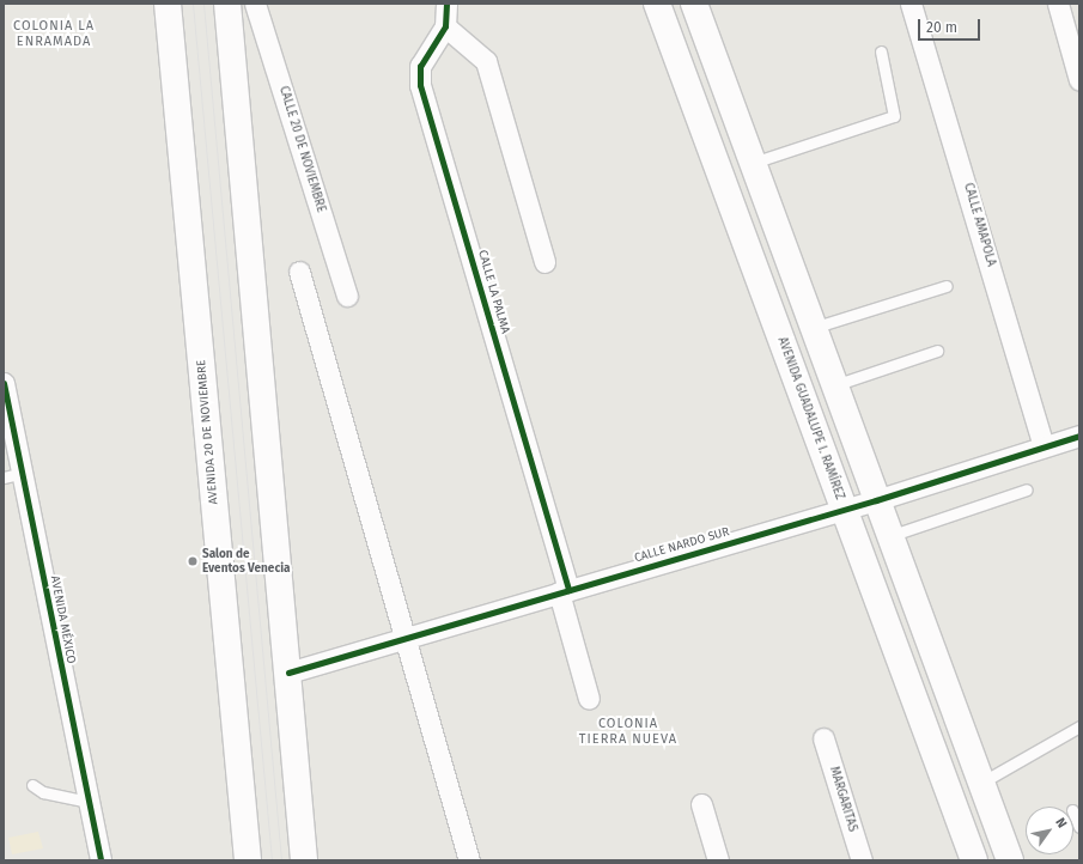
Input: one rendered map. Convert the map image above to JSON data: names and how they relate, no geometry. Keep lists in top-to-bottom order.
{
  "streets": {
    "main road": ["AVENIDA GUADALUPE I. RAMÍREZ", "AVENIDA 20 DE NOVIEMBRE"],
    "street": [
      "CALLE 20 DE NOVIEMBRE",
      "CALLE AMAPOLA",
      "CALLE LA PALMA",
      "CALLE NARDO SUR",
      "AVENIDA MÉXICO",
      "MARGARITAS"
    ]
  },
  "crossings": [
    ["CALLE AMAPOLA", "CALLE NARDO SUR"],
    ["CALLE LA PALMA", "CALLE NARDO SUR"],
    ["AVENIDA GUADALUPE I. RAMÍREZ", "CALLE NARDO SUR"]
  ],
  "districts": ["COLONIA LA ENRAMADA", "COLONIA TIERRA NUEVA"],
  "places": ["Salon de Eventos Venecia"],
  "scale_bar": "20 m",
  "north": "top right"
}
